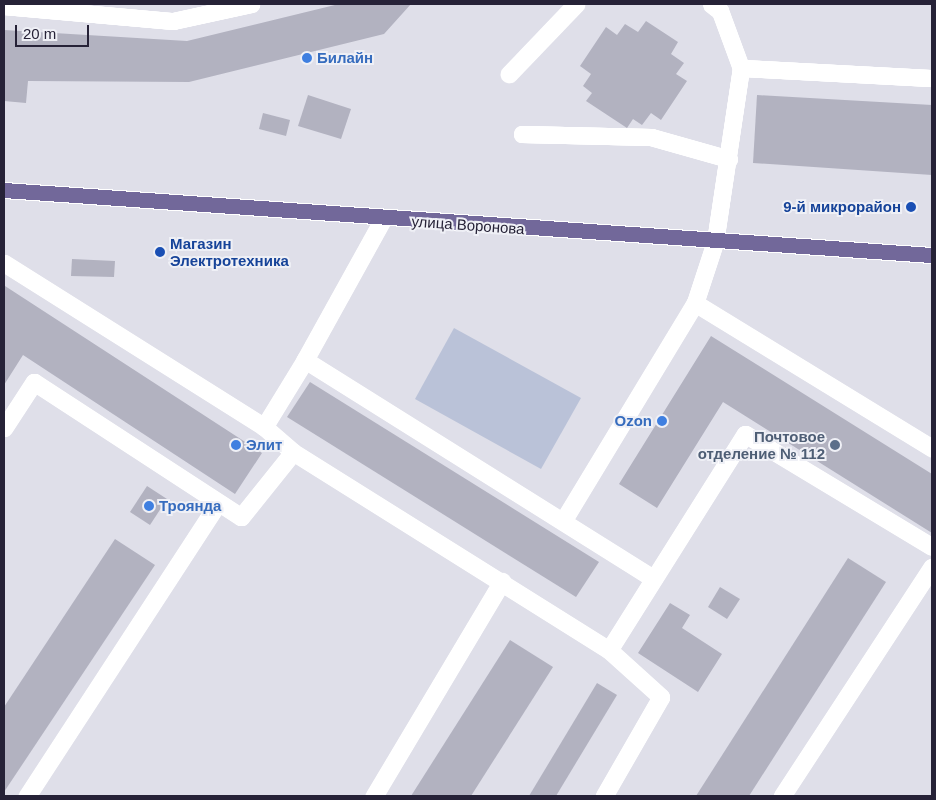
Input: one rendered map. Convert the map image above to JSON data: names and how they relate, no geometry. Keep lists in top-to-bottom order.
{
  "streets": {
    "main road": ["улица Воронова"]
  },
  "places": [
    "Билайн",
    "9-й микрорайон",
    "Магазин Электротехника",
    "Ozon",
    "Элит",
    "Почтовое отделение № 112",
    "Троянда"
  ],
  "scale_bar": "20 m"
}
